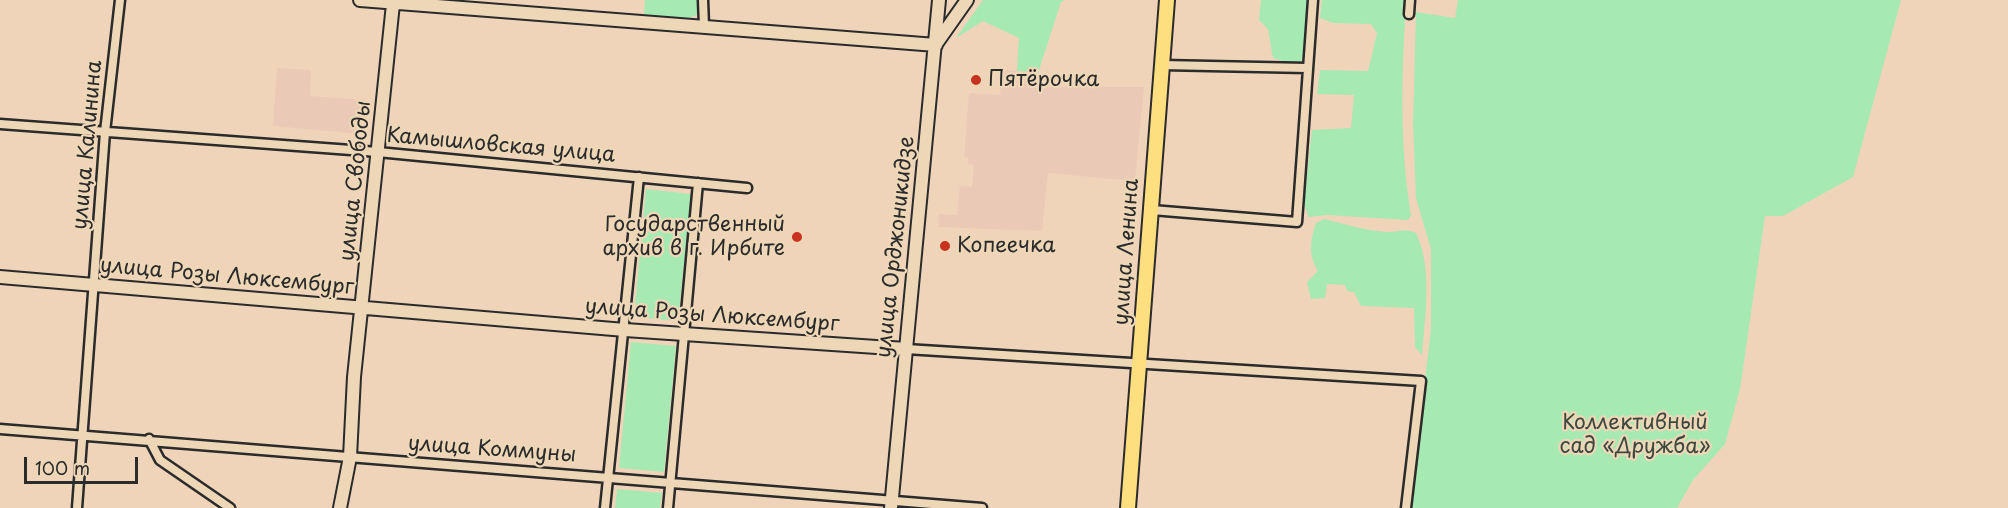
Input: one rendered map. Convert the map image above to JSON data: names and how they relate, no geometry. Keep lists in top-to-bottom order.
{
  "streets": {
    "main road": ["улица Ленина"],
    "street": [
      "улица Калинина",
      "Камышловская улица",
      "улица Свободы",
      "улица Орджоникидзе",
      "улица Розы Люксембург",
      "улица Коммуны"
    ]
  },
  "crossings": [
    ["улица Калинина", "Камышловская улица"],
    ["улица Калинина", "улица Розы Люксембург"],
    ["улица Калинина", "улица Коммуны"],
    ["Камышловская улица", "улица Свободы"],
    ["улица Свободы", "улица Розы Люксембург"],
    ["улица Свободы", "улица Коммуны"],
    ["улица Орджоникидзе", "улица Розы Люксембург"],
    ["улица Орджоникидзе", "улица Коммуны"],
    ["улица Ленина", "улица Розы Люксембург"]
  ],
  "parks": ["Коллективный сад «Дружба»"],
  "places": ["Пятёрочка", "Государственный архив в г. Ирбите", "Копеечка"],
  "scale_bar": "100 m"
}
